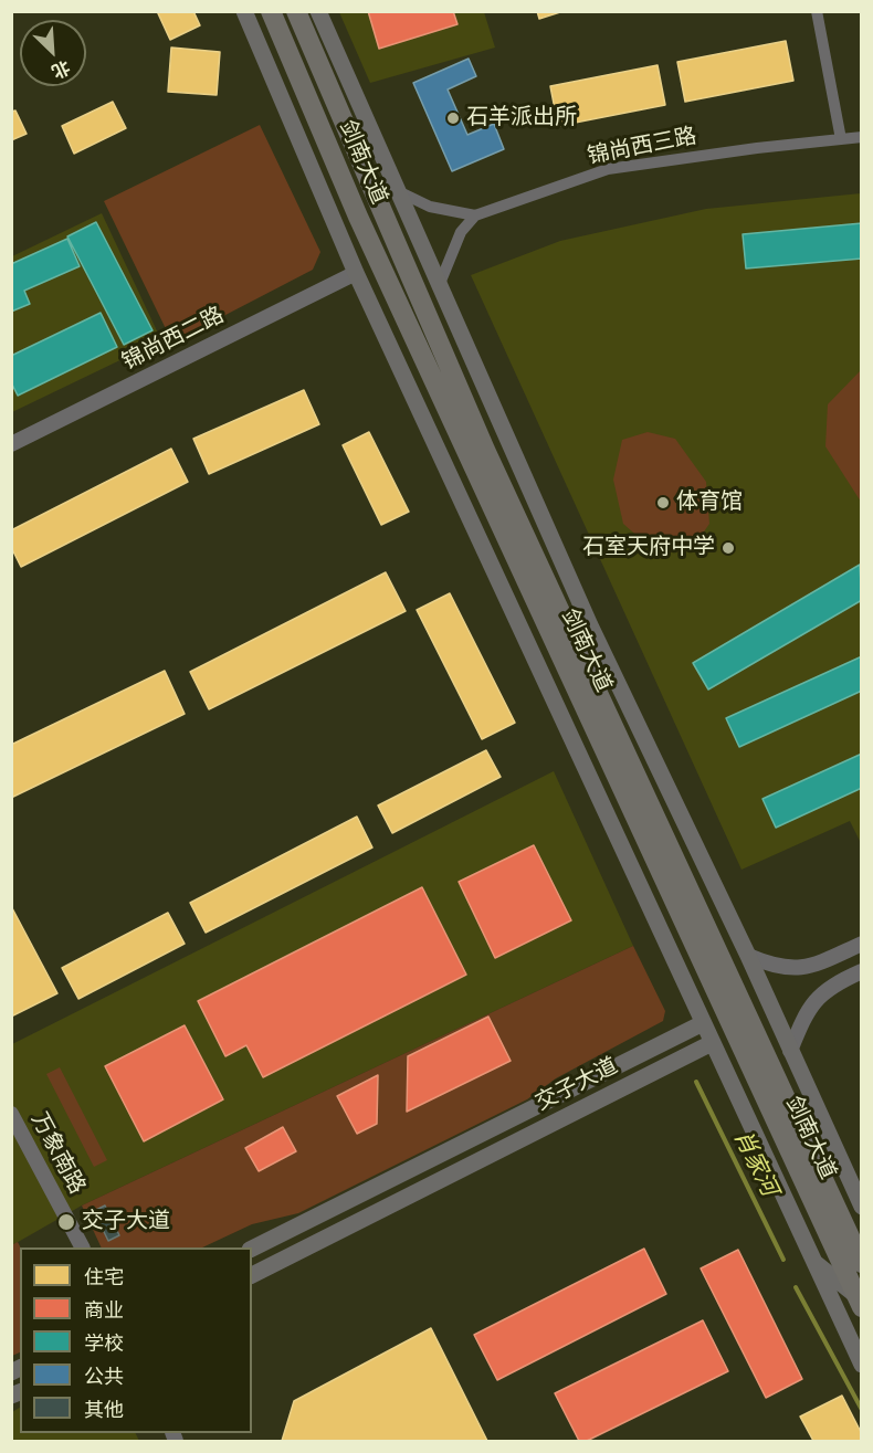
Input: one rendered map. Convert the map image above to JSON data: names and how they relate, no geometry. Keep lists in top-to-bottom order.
{
  "streets": {
    "highway": ["剑南大道"],
    "main road": ["交子大道"],
    "street": ["锦尚西三路", "锦尚西二路", "万象南路"]
  },
  "water": ["肖家河"],
  "places": [
    "石羊派出所",
    "体育馆",
    "石室天府中学",
    "交子大道"
  ],
  "legend": [
    "住宅",
    "商业",
    "学校",
    "公共",
    "其他"
  ],
  "north": "bottom right"
}
